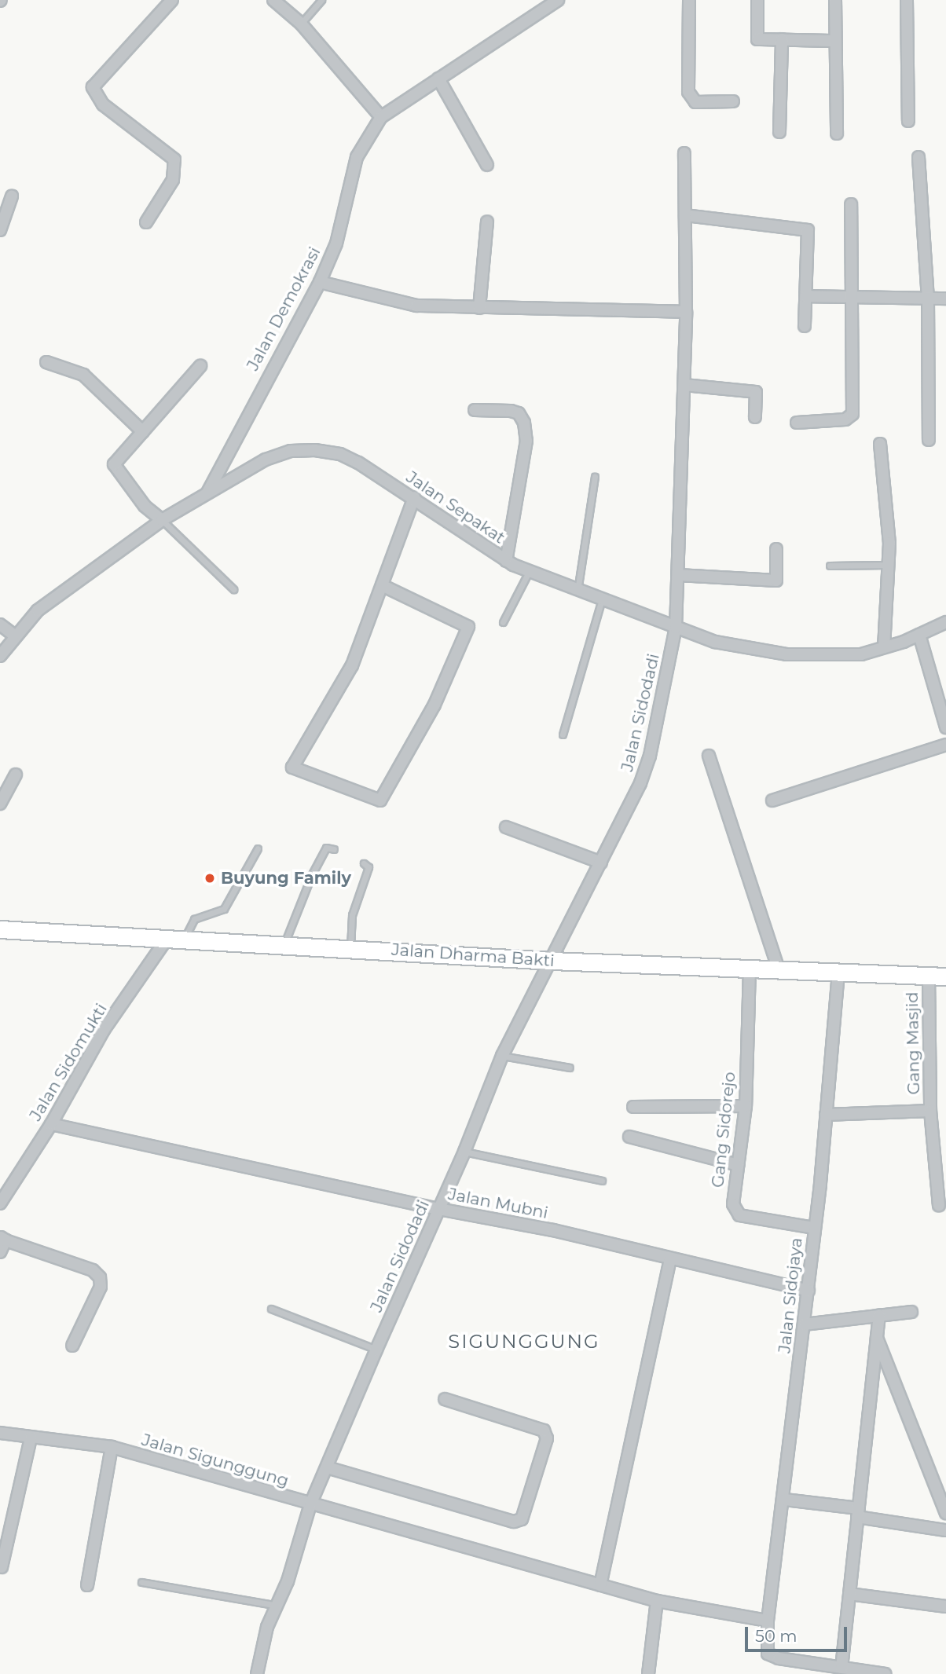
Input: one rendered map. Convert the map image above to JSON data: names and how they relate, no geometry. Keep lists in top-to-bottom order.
{
  "streets": {
    "main road": ["Jalan Dharma Bakti"],
    "street": [
      "Jalan Demokrasi",
      "Jalan Sepakat",
      "Jalan Sidodadi",
      "Gang Masjid",
      "Jalan Sidomukti",
      "Gang Sidorejo",
      "Jalan Mubni",
      "Jalan Sidojaya",
      "Jalan Sigunggung"
    ]
  },
  "crossings": [
    ["Jalan Demokrasi", "Jalan Sepakat"],
    ["Jalan Sepakat", "Jalan Sidodadi"],
    ["Jalan Sidodadi", "Jalan Dharma Bakti"],
    ["Jalan Sidodadi", "Jalan Mubni"],
    ["Jalan Sidodadi", "Jalan Sigunggung"],
    ["Jalan Dharma Bakti", "Gang Masjid"],
    ["Jalan Dharma Bakti", "Jalan Sidomukti"],
    ["Jalan Dharma Bakti", "Gang Sidorejo"],
    ["Jalan Dharma Bakti", "Jalan Sidojaya"],
    ["Jalan Sidomukti", "Jalan Mubni"],
    ["Gang Sidorejo", "Jalan Sidojaya"],
    ["Jalan Mubni", "Jalan Sidojaya"],
    ["Jalan Sidojaya", "Jalan Sigunggung"]
  ],
  "districts": ["SIGUNGGUNG"],
  "places": ["Buyung Family"],
  "scale_bar": "50 m"
}
